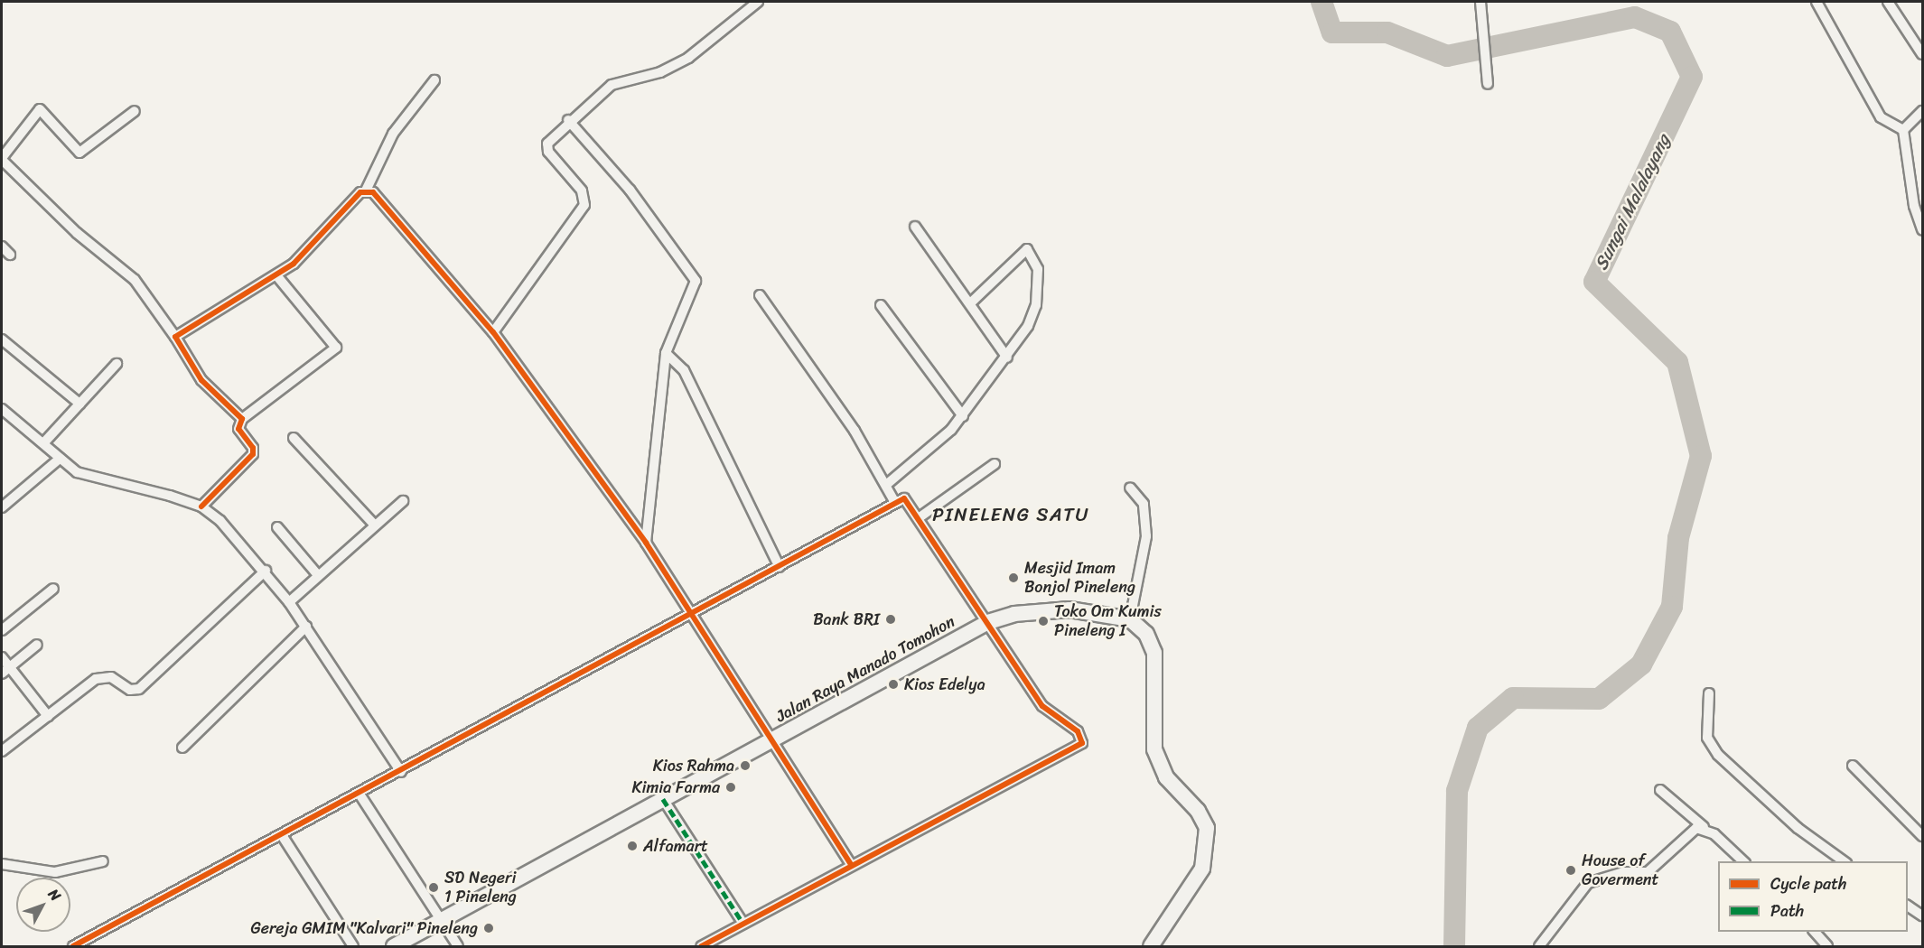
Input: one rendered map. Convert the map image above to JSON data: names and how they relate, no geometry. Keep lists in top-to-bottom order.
{
  "streets": {
    "highway": ["Jalan Raya Manado Tomohon"]
  },
  "districts": ["PINELENG SATU"],
  "water": ["Sungai Malalayang"],
  "places": [
    "Mesjid Imam Bonjol Pineleng",
    "Bank BRI",
    "Toko Om Kumis Pineleng I",
    "Kios Edelya",
    "Kios Rahma",
    "Kimia Farma",
    "Alfamart",
    "House of Goverment",
    "SD Negeri 1 Pineleng",
    "Gereja GMIM \"Kalvari\" Pineleng"
  ],
  "legend": ["Cycle path", "Path"],
  "north": "top right"
}
